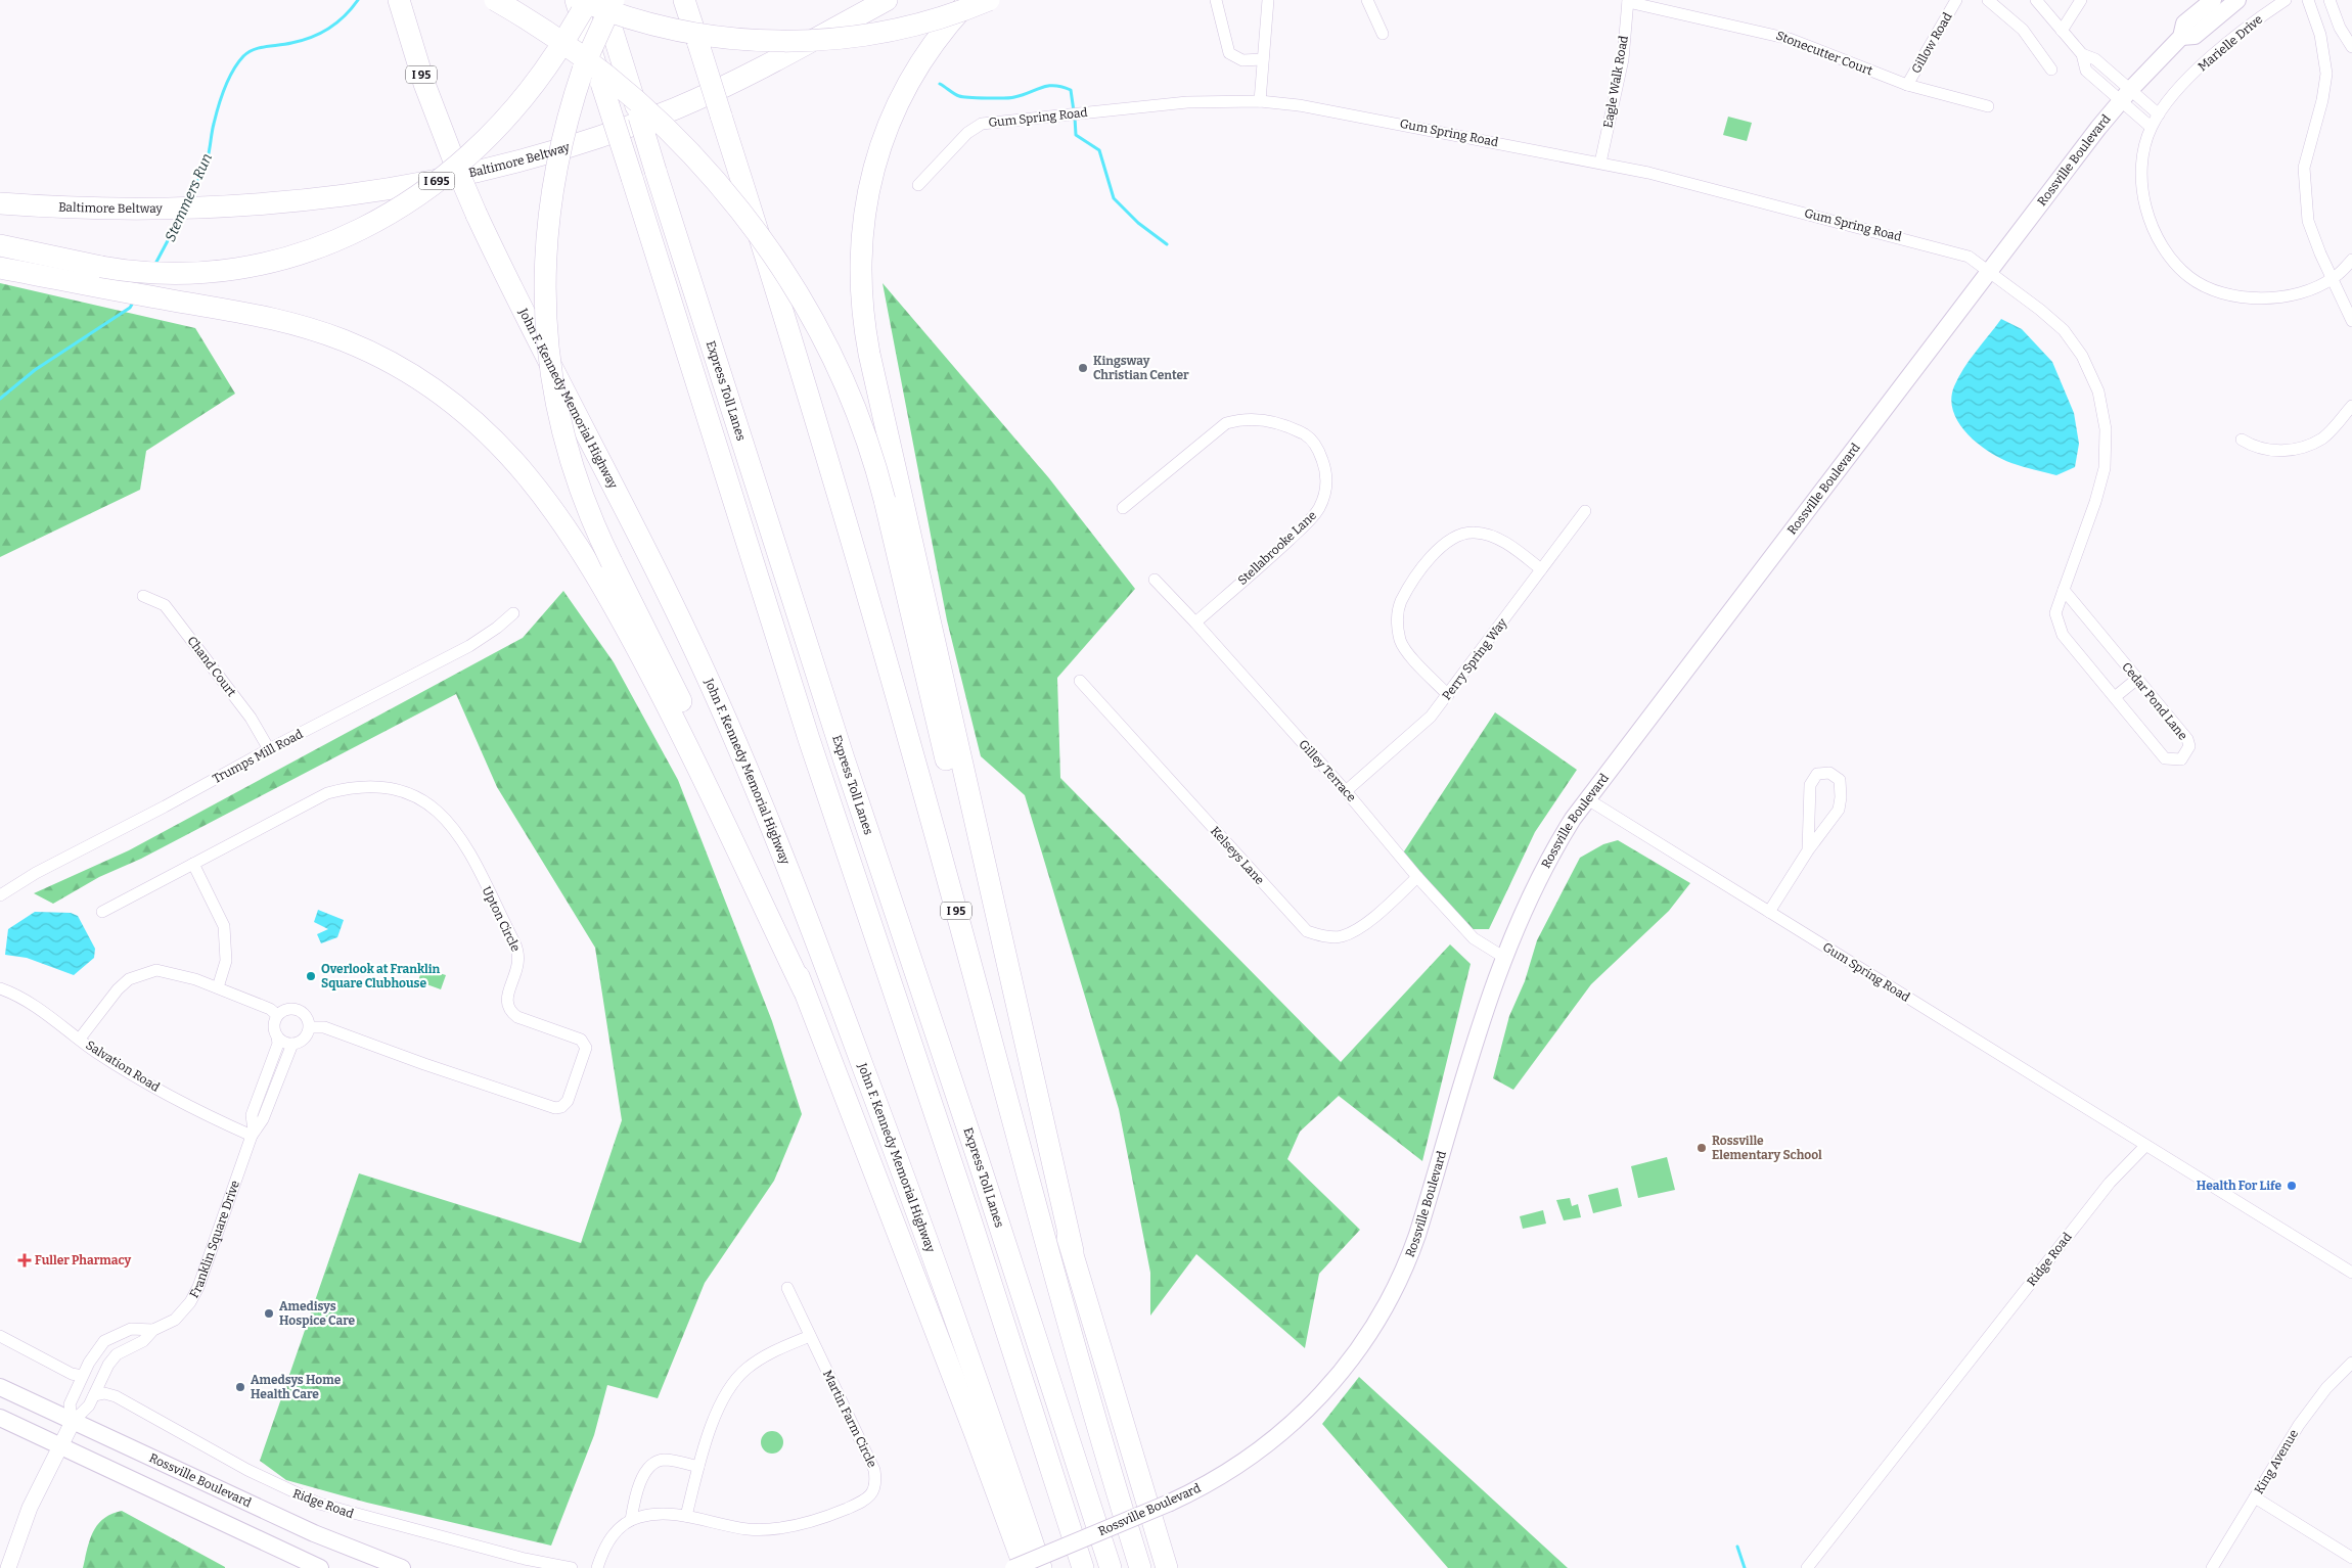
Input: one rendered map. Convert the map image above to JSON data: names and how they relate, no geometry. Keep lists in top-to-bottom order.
{
  "streets": {
    "highway": [
      "I 95",
      "Baltimore Beltway",
      "I 695",
      "Express Toll Lanes",
      "John F. Kennedy Memorial Highway"
    ],
    "main road": ["Rossville Boulevard"],
    "street": [
      "Gillow Road",
      "Marielle Drive",
      "Stonecutter Court",
      "Eagle Walk Road",
      "Gum Spring Road",
      "Stellabrooke Lane",
      "Perry Spring Way",
      "Chand Court",
      "Cedar Pond Lane",
      "Trumps Mill Road",
      "Gilley Terrace",
      "Kelseys Lane",
      "Upton Circle",
      "Salvation Road",
      "Franklin Square Drive",
      "Ridge Road",
      "Martin Farm Circle",
      "King Avenue"
    ]
  },
  "crossings": [
    ["Gillow Road", "Stonecutter Court"],
    ["Stonecutter Court", "Eagle Walk Road"],
    ["Eagle Walk Road", "Gum Spring Road"],
    ["Gum Spring Road", "Rossville Boulevard"],
    ["Gum Spring Road", "Cedar Pond Lane"],
    ["Gum Spring Road", "Ridge Road"],
    ["Rossville Boulevard", "Cedar Pond Lane"],
    ["Rossville Boulevard", "Gilley Terrace"],
    ["Rossville Boulevard", "Franklin Square Drive"],
    ["Stellabrooke Lane", "Gilley Terrace"],
    ["Perry Spring Way", "Gilley Terrace"],
    ["Chand Court", "Trumps Mill Road"],
    ["Gilley Terrace", "Kelseys Lane"],
    ["Upton Circle", "Franklin Square Drive"],
    ["Salvation Road", "Franklin Square Drive"],
    ["Franklin Square Drive", "Ridge Road"]
  ],
  "water": ["Stemmers Run"],
  "places": {
    "other": [
      "Kingsway Christian Center",
      "Overlook at Franklin Square Clubhouse",
      "Rossville Elementary School",
      "Health For Life",
      "Amedisys Hospice Care",
      "Amedsys Home Health Care"
    ],
    "health": ["Fuller Pharmacy"]
  }
}
